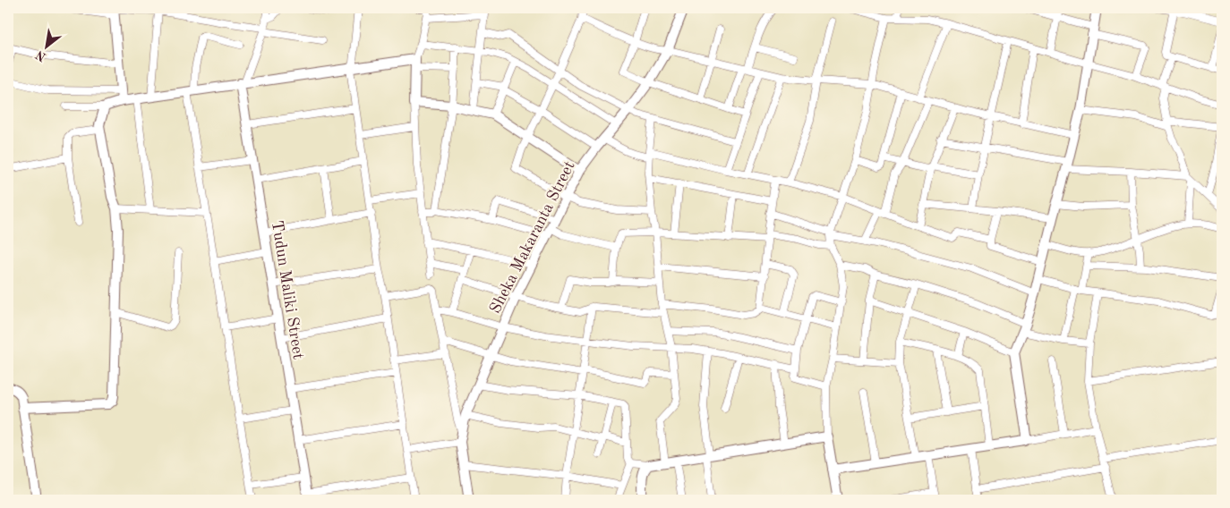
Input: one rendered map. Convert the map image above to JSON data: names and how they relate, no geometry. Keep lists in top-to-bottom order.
{
  "streets": {
    "street": ["Sheka Makaranta Street", "Tudun Maliki Street"]
  },
  "north": "bottom left"
}
